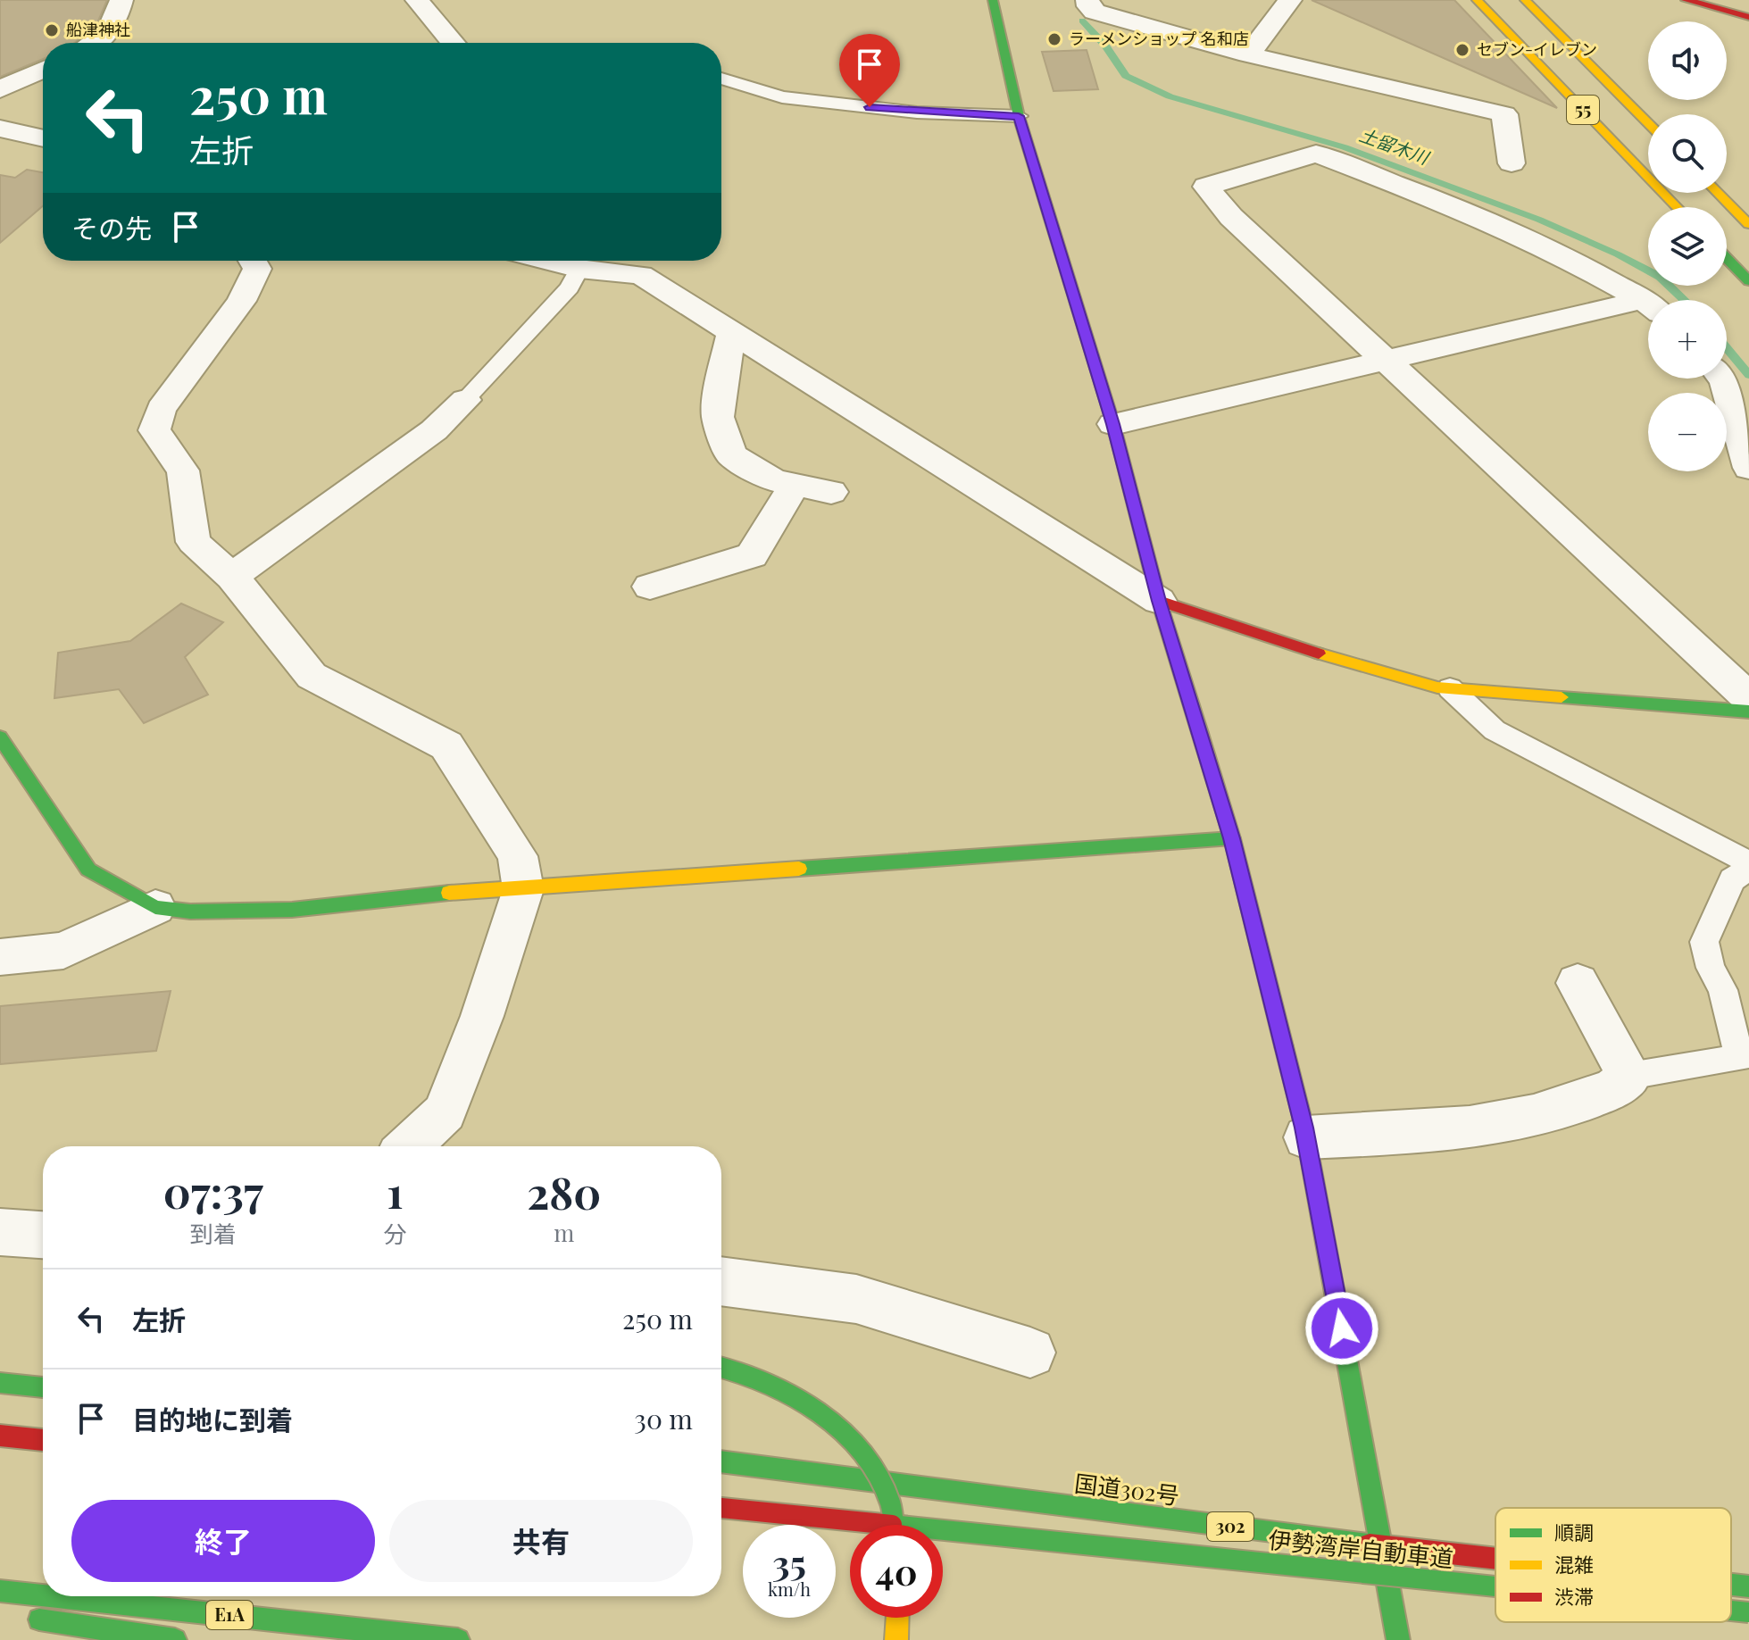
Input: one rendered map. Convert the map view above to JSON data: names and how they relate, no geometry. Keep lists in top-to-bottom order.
{
  "streets": {
    "main road": [
      "55",
      "国道302号",
      "302",
      "伊勢湾岸自動車道",
      "E1A"
    ]
  },
  "water": ["土留木川"],
  "places": ["船津神社", "ラーメンショップ 名和店", "セブン-イレブン"],
  "legend": ["順調", "混雑", "渋滞"],
  "page": {
    "map_buttons": ["+", "−"],
    "turn": ["250 m", "左折"],
    "then": "その先",
    "eta": [
      "07:37",
      "到着",
      "1",
      "分",
      "280",
      "m"
    ],
    "list": [
      {
        "name": "左折",
        "value": "250 m"
      },
      {
        "name": "目的地に到着",
        "value": "30 m"
      }
    ],
    "buttons": ["終了", "共有"],
    "speed": "35 km/h",
    "limit": "40"
  }
}
